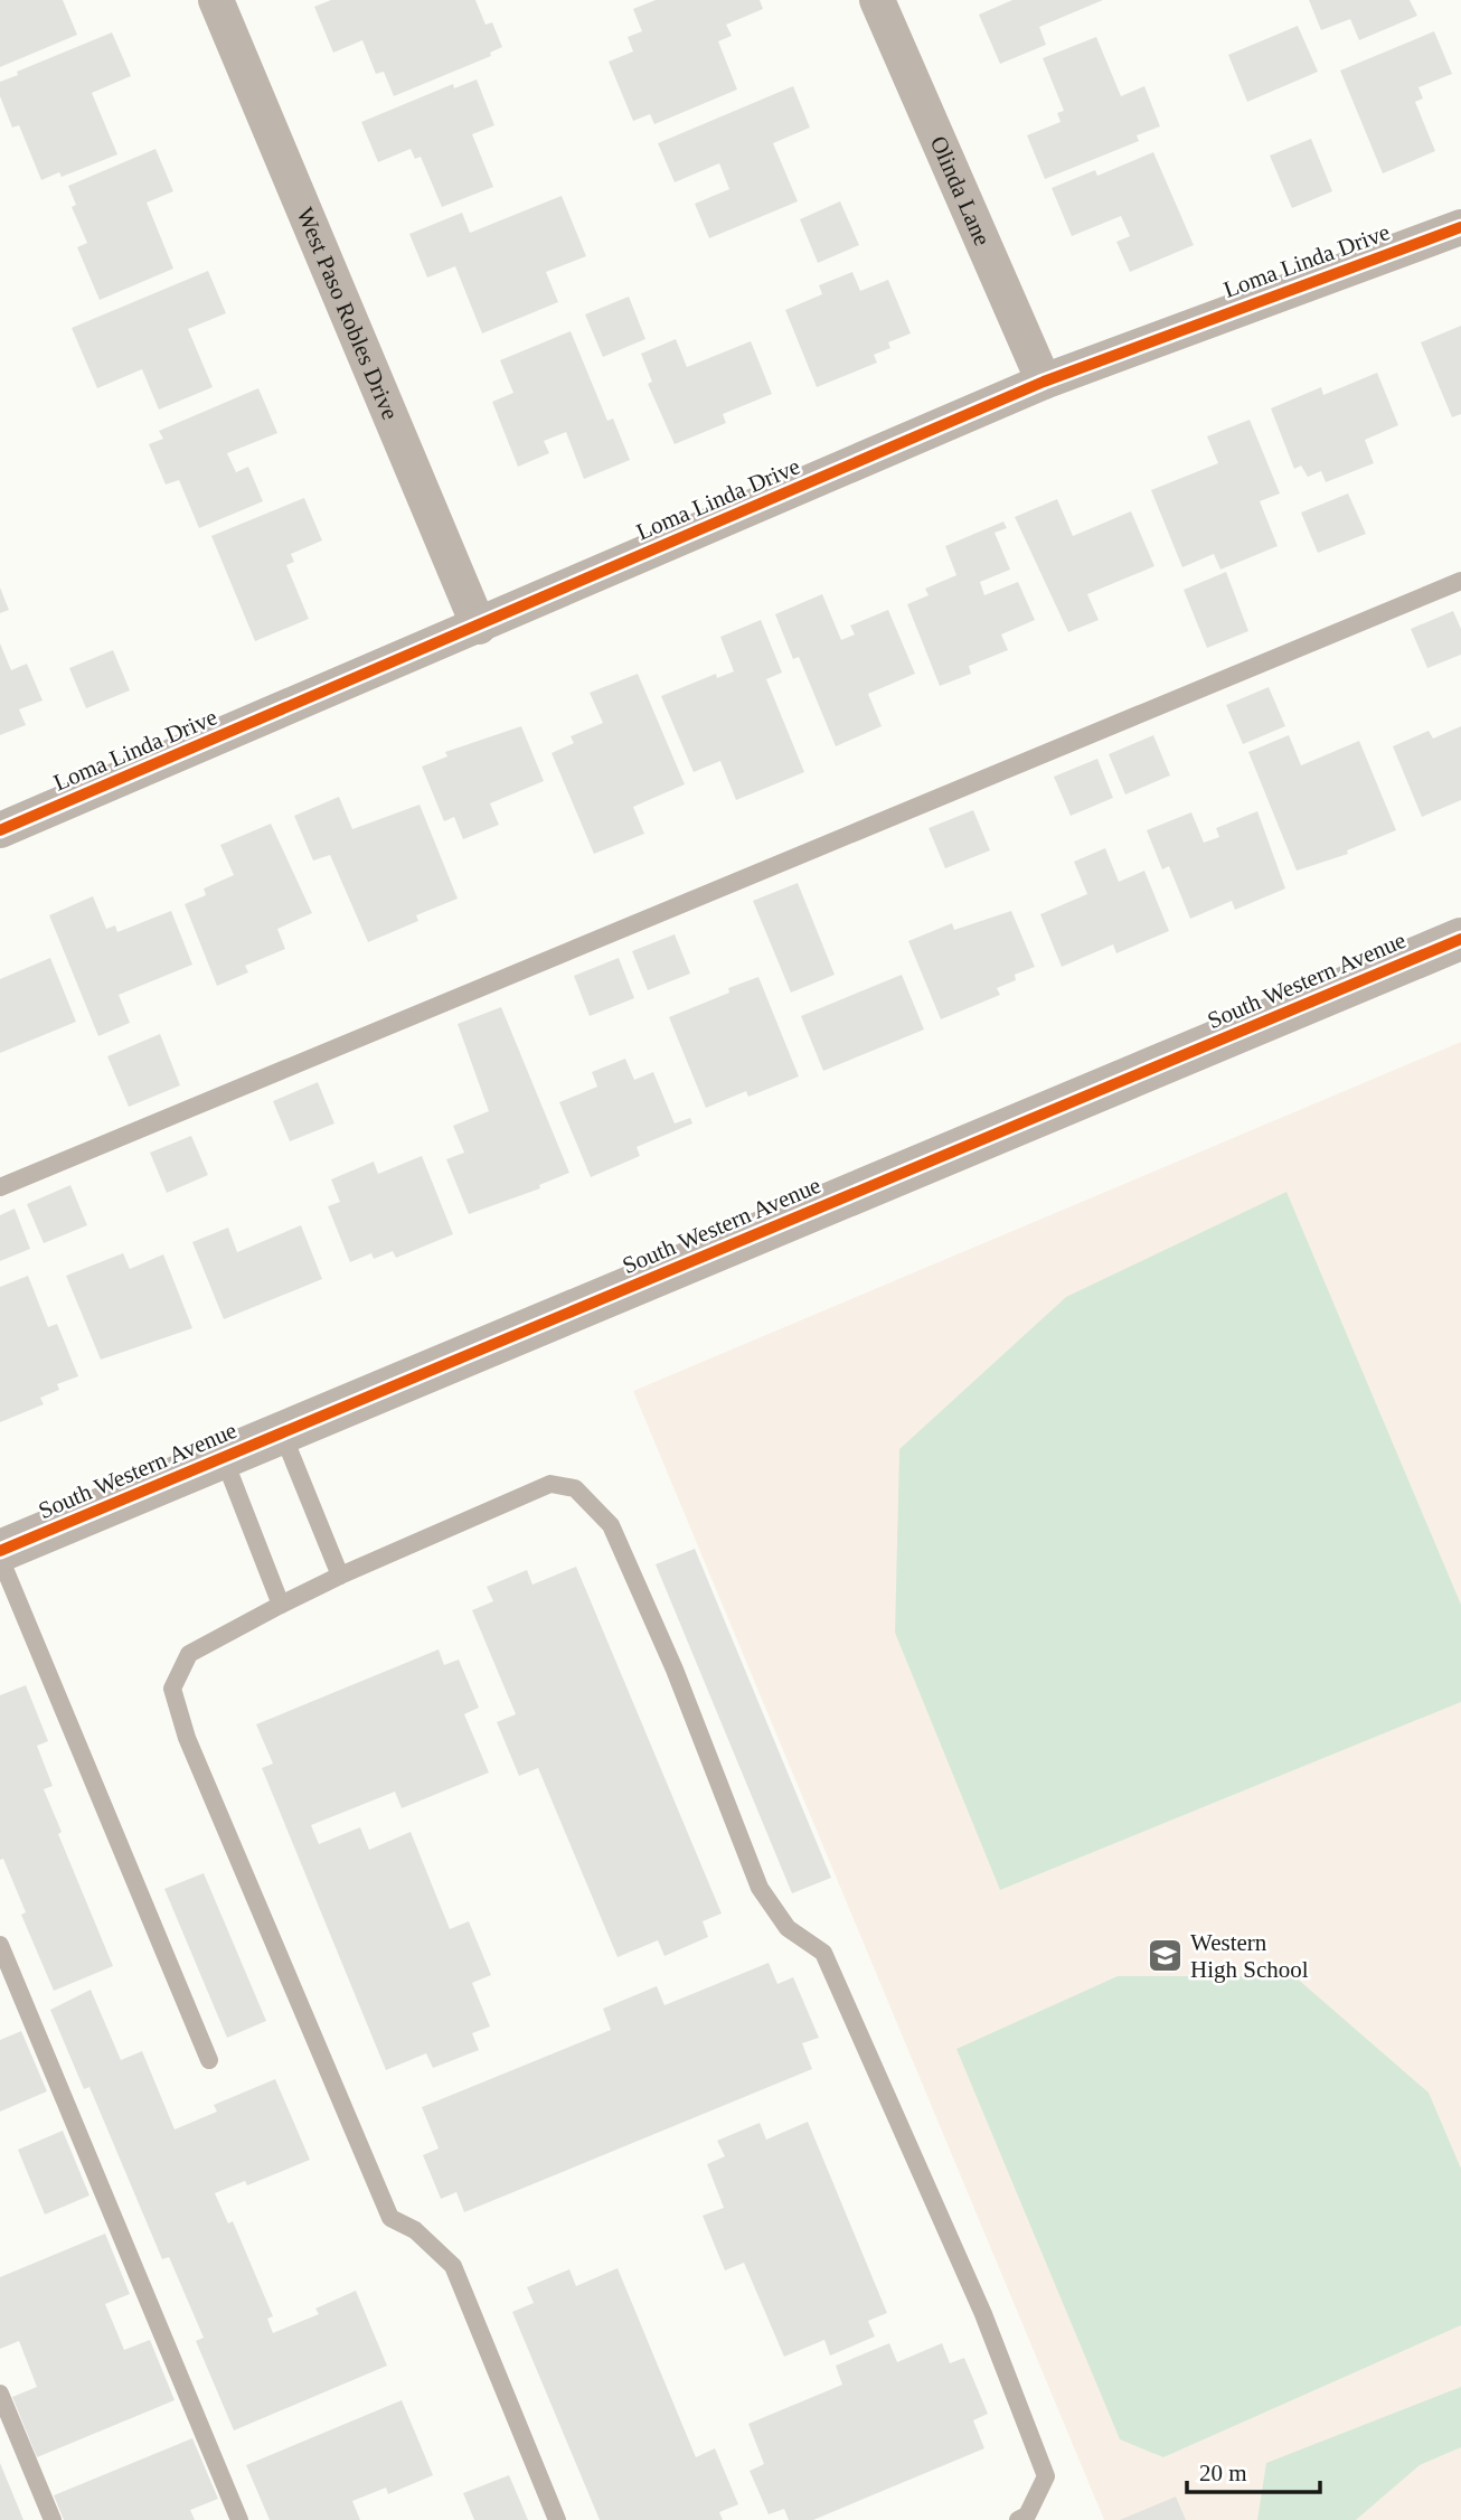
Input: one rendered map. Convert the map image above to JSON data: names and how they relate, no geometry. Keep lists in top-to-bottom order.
{
  "streets": {
    "street": [
      "Olinda Lane",
      "Loma Linda Drive",
      "West Paso Robles Drive",
      "South Western Avenue"
    ]
  },
  "crossings": [
    ["Olinda Lane", "Loma Linda Drive"],
    ["Loma Linda Drive", "West Paso Robles Drive"]
  ],
  "places": {
    "school or university": ["Western High School"]
  },
  "scale_bar": "20 m"
}
